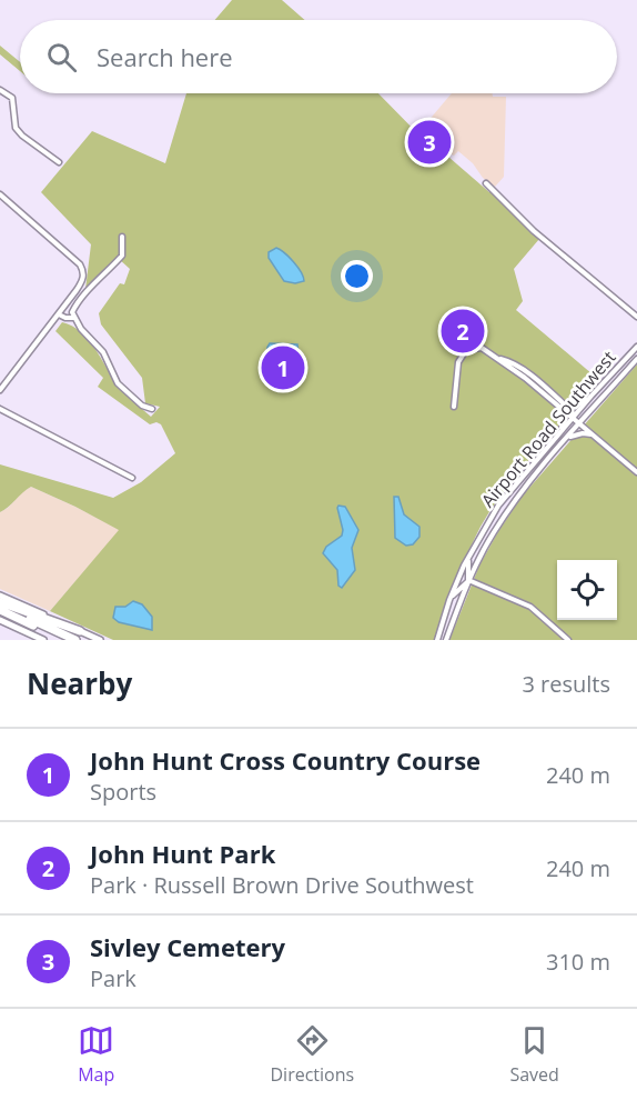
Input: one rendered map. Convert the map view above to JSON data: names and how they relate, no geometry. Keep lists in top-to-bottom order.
{
  "streets": {
    "street": ["Airport Road Southwest"]
  },
  "page": {
    "search": "Search here",
    "pins": ["3", "2", "1"],
    "heading": ["Nearby", "3 results"],
    "list": [
      {
        "mark": "1",
        "name": "John Hunt Cross Country Course",
        "note": "Sports",
        "value": "240 m"
      },
      {
        "mark": "2",
        "name": "John Hunt Park",
        "note": "Park · Russell Brown Drive Southwest",
        "value": "240 m"
      },
      {
        "mark": "3",
        "name": "Sivley Cemetery",
        "note": "Park",
        "value": "310 m"
      }
    ],
    "nav": ["Map", "Directions", "Saved"]
  }
}
